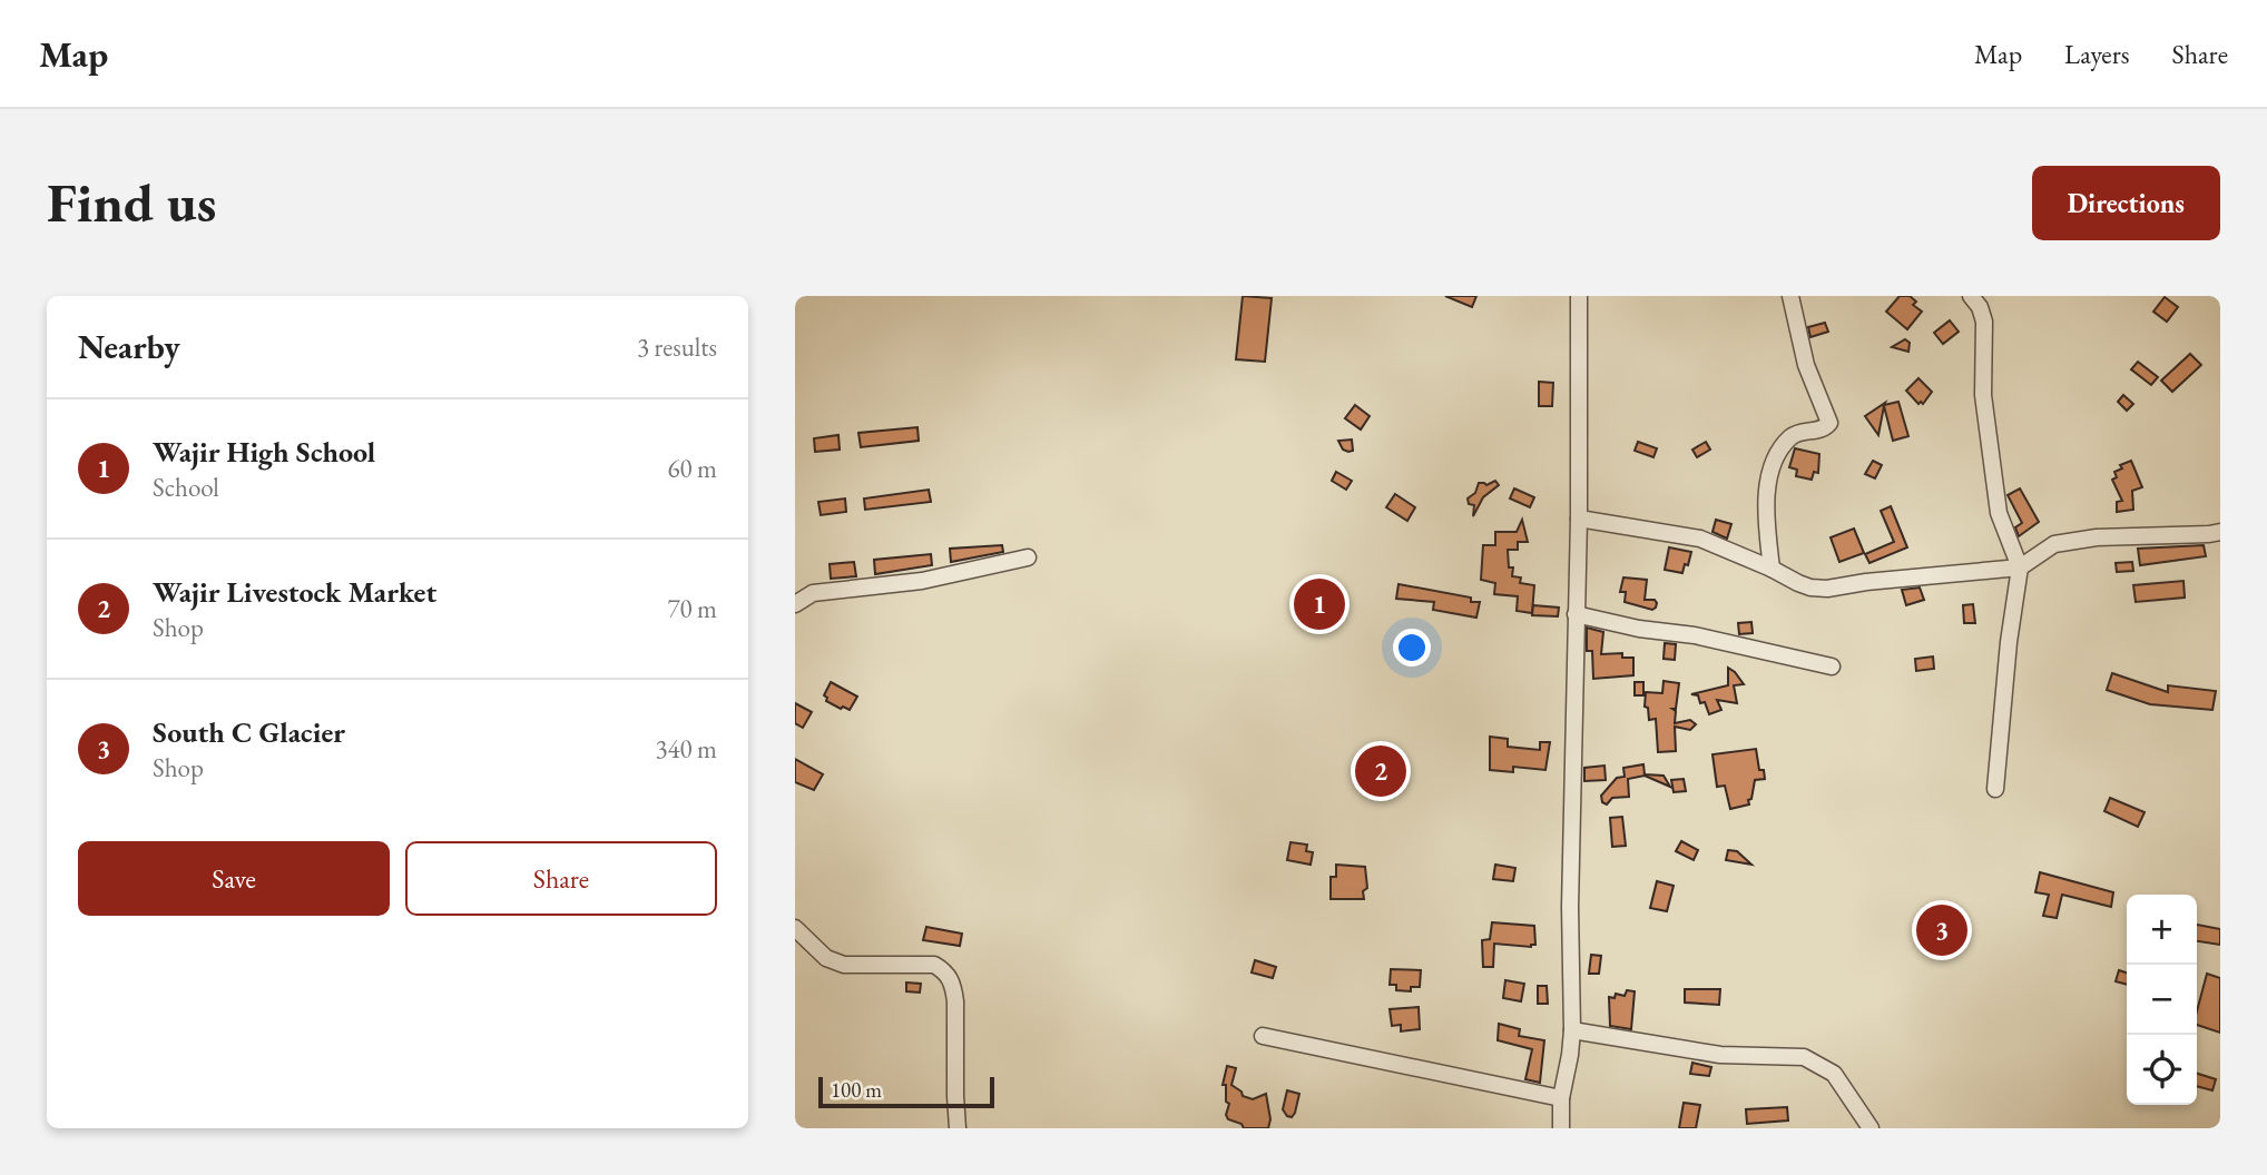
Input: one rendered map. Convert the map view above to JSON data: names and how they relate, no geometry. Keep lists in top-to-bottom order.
{
  "scale_bar": "100 m",
  "page": {
    "header": "Map",
    "nav": ["Map", "Layers", "Share"],
    "buttons": [
      "Directions",
      ["Save", "Share"]
    ],
    "title": "Find us",
    "heading": ["Nearby", "3 results"],
    "list": [
      {
        "mark": "1",
        "name": "Wajir High School",
        "note": "School",
        "value": "60 m"
      },
      {
        "mark": "2",
        "name": "Wajir Livestock Market",
        "note": "Shop",
        "value": "70 m"
      },
      {
        "mark": "3",
        "name": "South C Glacier",
        "note": "Shop",
        "value": "340 m"
      }
    ],
    "pins": ["1", "2", "3"],
    "map_buttons": ["+", "−"],
    "scale": "100 m"
  }
}
